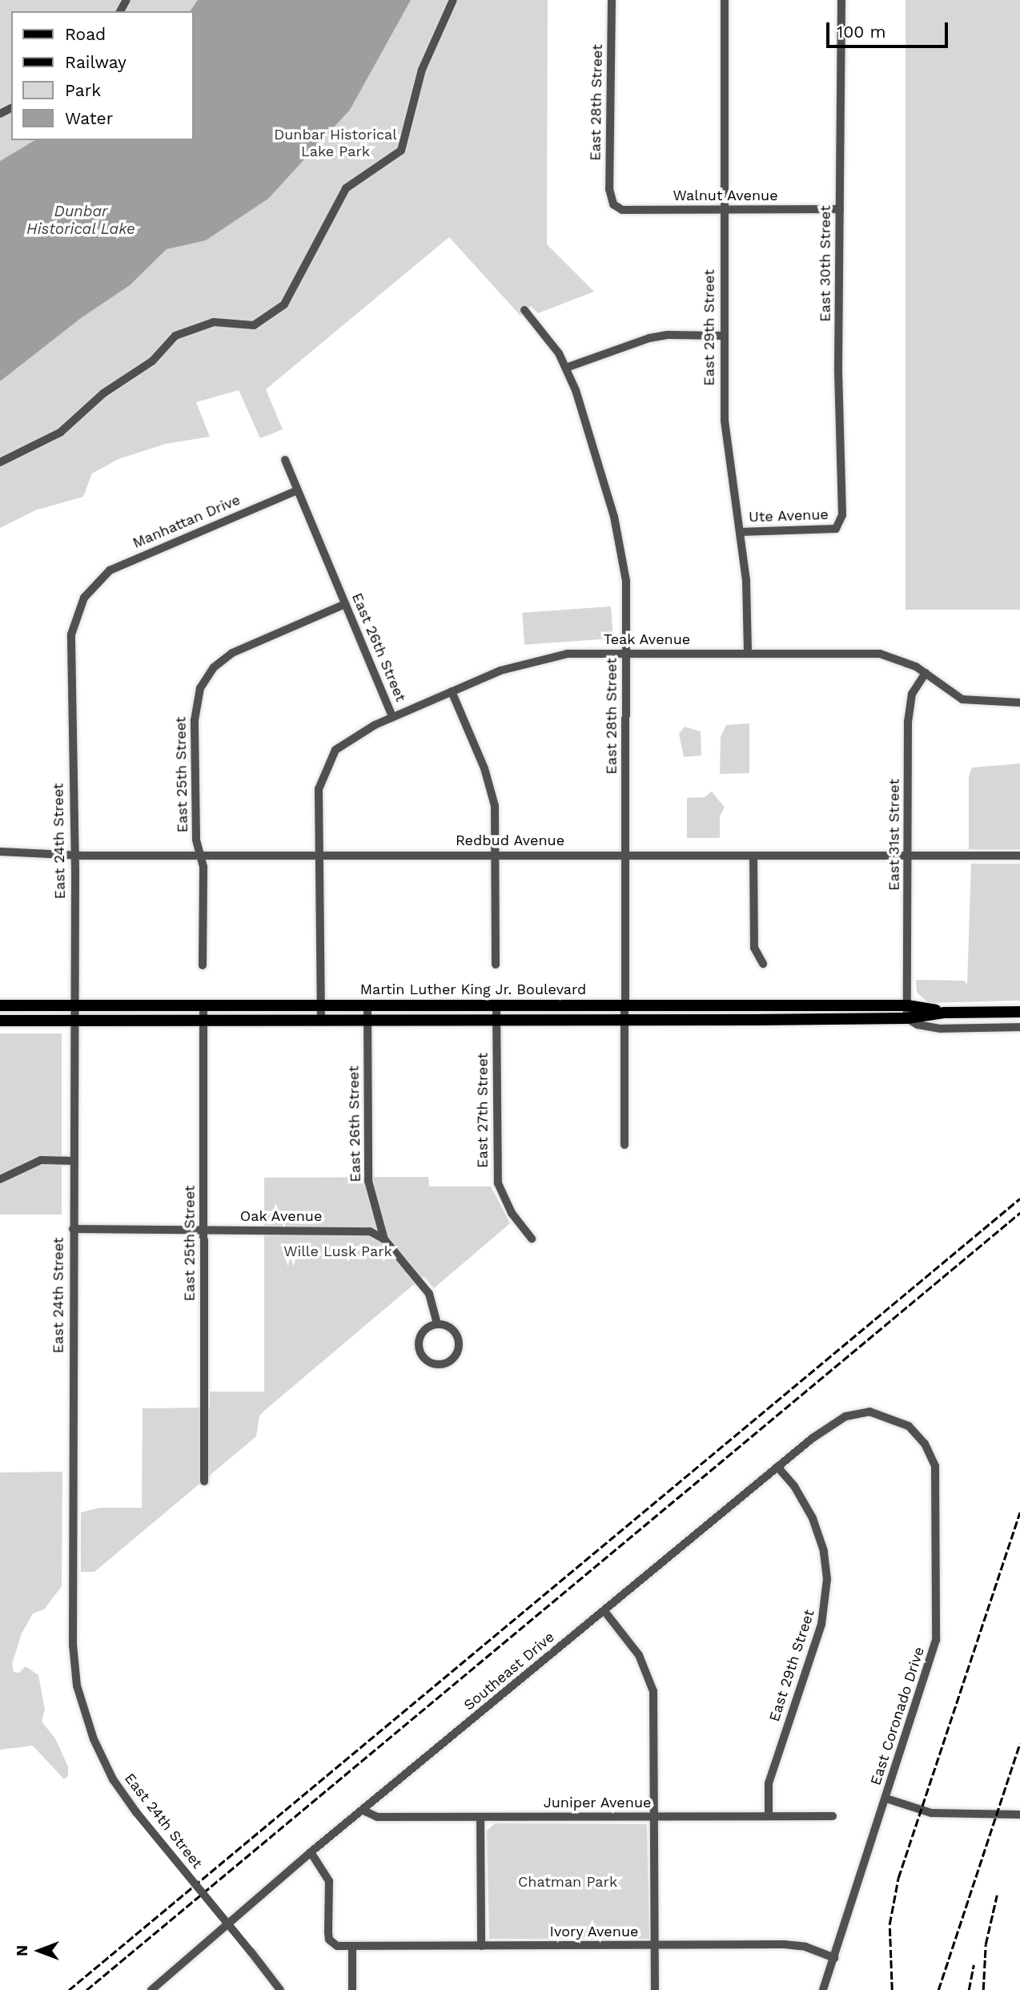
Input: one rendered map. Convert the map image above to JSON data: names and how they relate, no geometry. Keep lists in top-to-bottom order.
{
  "streets": {
    "main road": ["Martin Luther King Jr. Boulevard"],
    "street": [
      "East 28th Street",
      "Walnut Avenue",
      "East 30th Street",
      "East 29th Street",
      "Ute Avenue",
      "Manhattan Drive",
      "Teak Avenue",
      "East 26th Street",
      "East 25th Street",
      "East 31st Street",
      "Redbud Avenue",
      "East 24th Street",
      "East 27th Street",
      "Oak Avenue",
      "Southeast Drive",
      "East Coronado Drive",
      "Juniper Avenue",
      "Ivory Avenue"
    ]
  },
  "crossings": [
    ["East 28th Street", "Walnut Avenue"],
    ["East 28th Street", "Teak Avenue"],
    ["East 28th Street", "Redbud Avenue"],
    ["East 28th Street", "Martin Luther King Jr. Boulevard"],
    ["Walnut Avenue", "East 30th Street"],
    ["Walnut Avenue", "East 29th Street"],
    ["East 30th Street", "Ute Avenue"],
    ["East 29th Street", "Ute Avenue"],
    ["East 29th Street", "Teak Avenue"],
    ["East 29th Street", "Southeast Drive"],
    ["East 29th Street", "Juniper Avenue"],
    ["Manhattan Drive", "East 26th Street"],
    ["Manhattan Drive", "East 24th Street"],
    ["Teak Avenue", "East 26th Street"],
    ["Teak Avenue", "East 31st Street"],
    ["East 26th Street", "East 25th Street"],
    ["East 26th Street", "Redbud Avenue"],
    ["East 26th Street", "Martin Luther King Jr. Boulevard"],
    ["East 26th Street", "Oak Avenue"],
    ["East 25th Street", "Redbud Avenue"],
    ["East 25th Street", "Martin Luther King Jr. Boulevard"],
    ["East 25th Street", "Oak Avenue"],
    ["East 31st Street", "Redbud Avenue"],
    ["East 31st Street", "Martin Luther King Jr. Boulevard"],
    ["Redbud Avenue", "East 24th Street"],
    ["East 24th Street", "Martin Luther King Jr. Boulevard"],
    ["East 24th Street", "Oak Avenue"],
    ["Martin Luther King Jr. Boulevard", "East 27th Street"],
    ["Southeast Drive", "East Coronado Drive"],
    ["Southeast Drive", "Juniper Avenue"],
    ["East Coronado Drive", "Ivory Avenue"]
  ],
  "water": ["Dunbar Historical Lake"],
  "parks": ["Dunbar Historical Lake Park", "Wille Lusk Park", "Chatman Park"],
  "legend": [
    "Road",
    "Railway",
    "Park",
    "Water"
  ],
  "scale_bar": "100 m",
  "north": "left"
}
